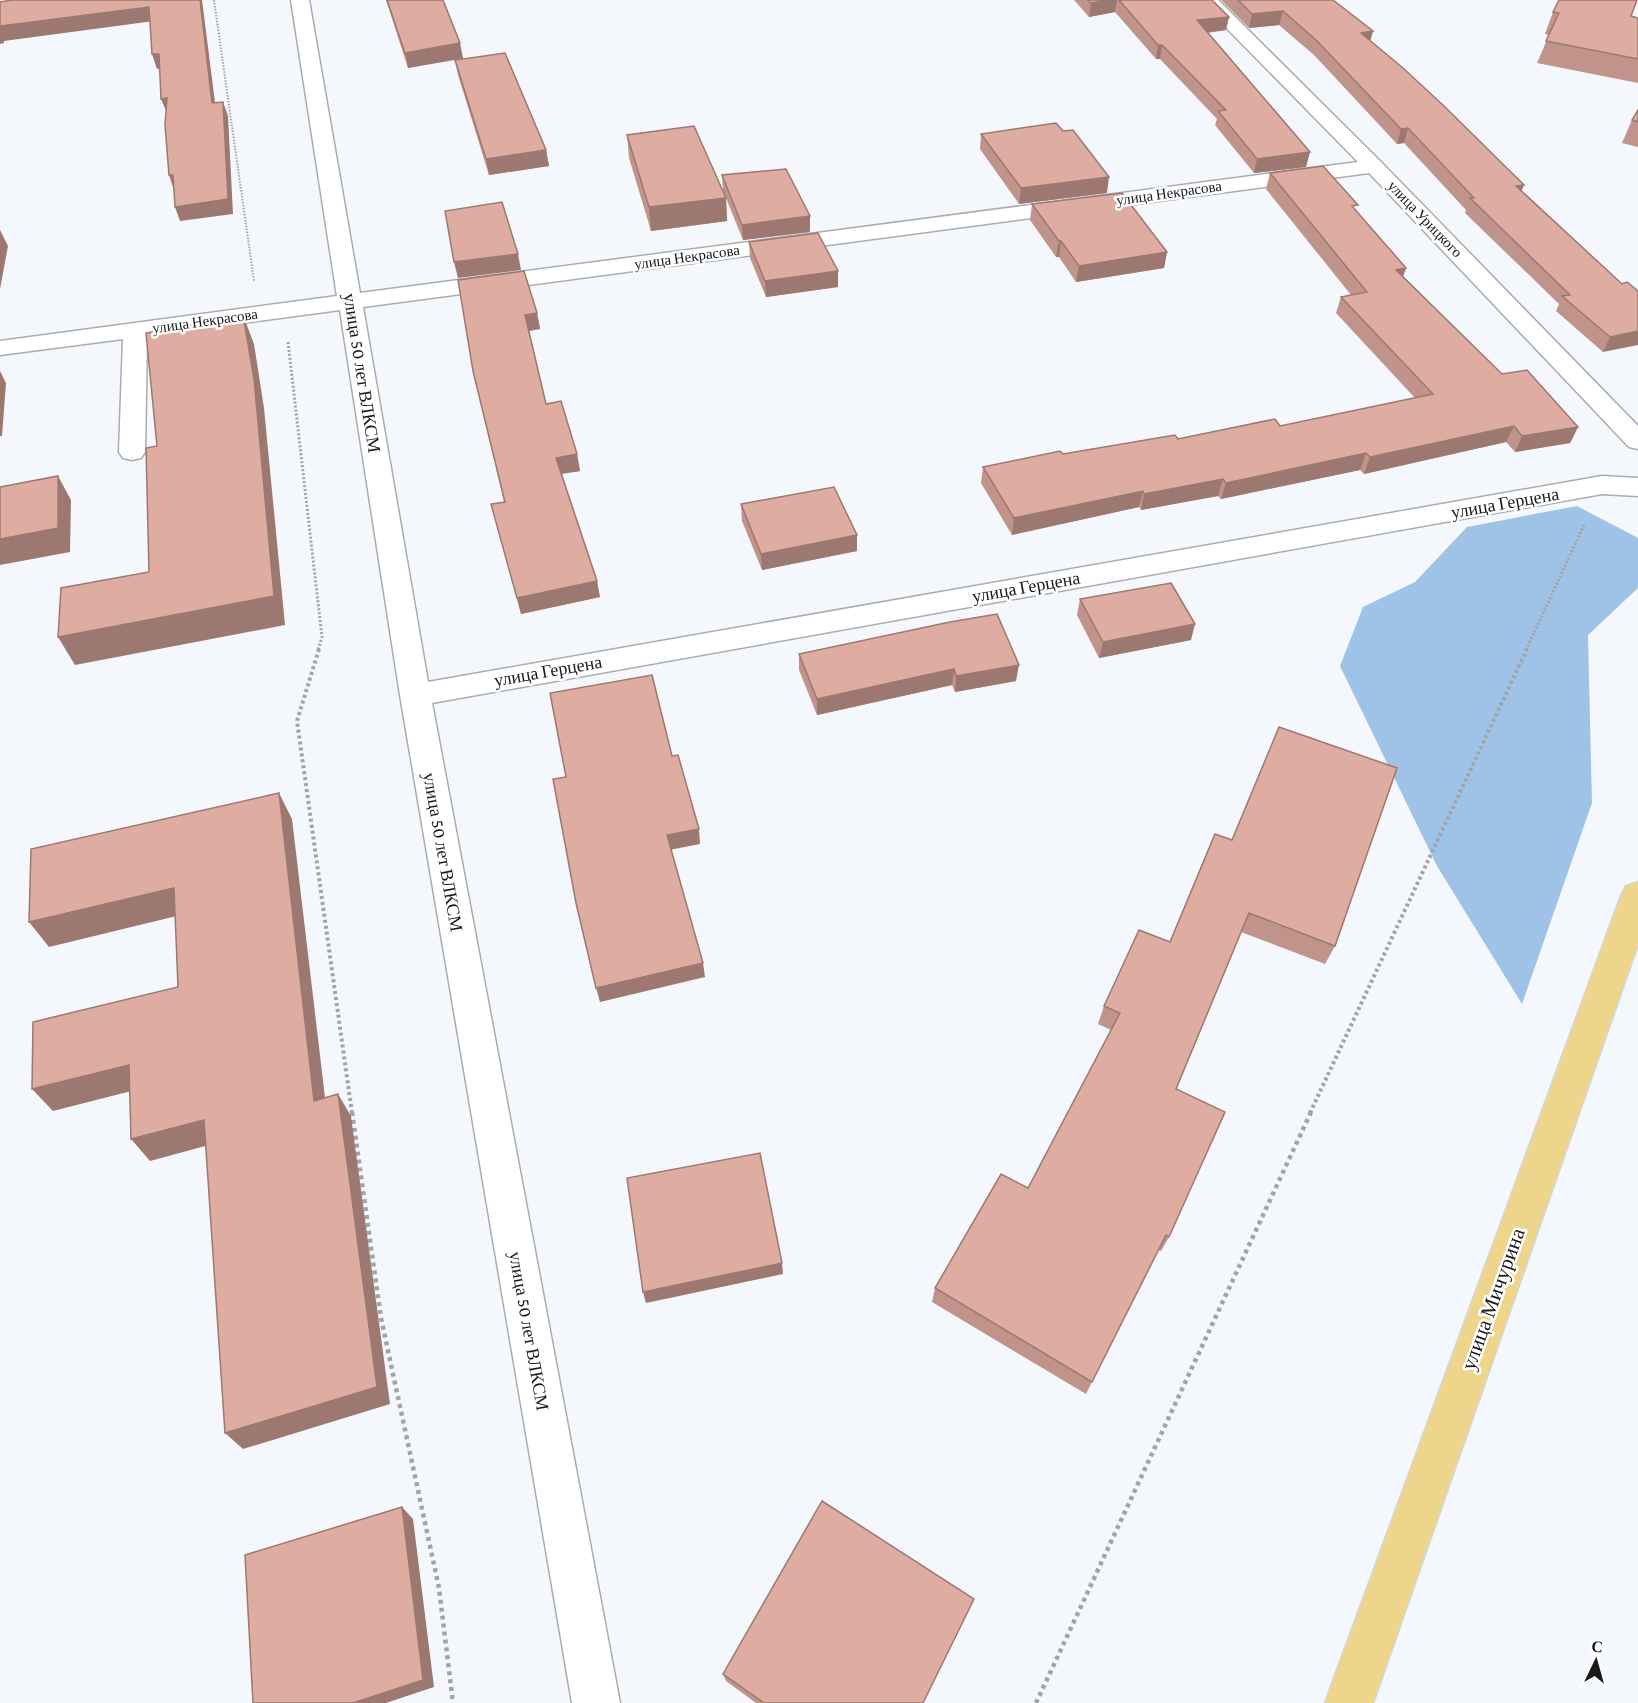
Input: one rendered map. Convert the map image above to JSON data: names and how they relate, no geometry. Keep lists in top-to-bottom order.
{
  "streets": {
    "main road": ["улица Мичурина"],
    "street": [
      "улица Некрасова",
      "улица Урицкого",
      "улица 50 лет ВЛКСМ",
      "улица Герцена"
    ]
  },
  "crossings": [
    ["улица Некрасова", "улица Урицкого"],
    ["улица Некрасова", "улица 50 лет ВЛКСМ"],
    ["улица 50 лет ВЛКСМ", "улица Герцена"]
  ],
  "north": "top"
}
